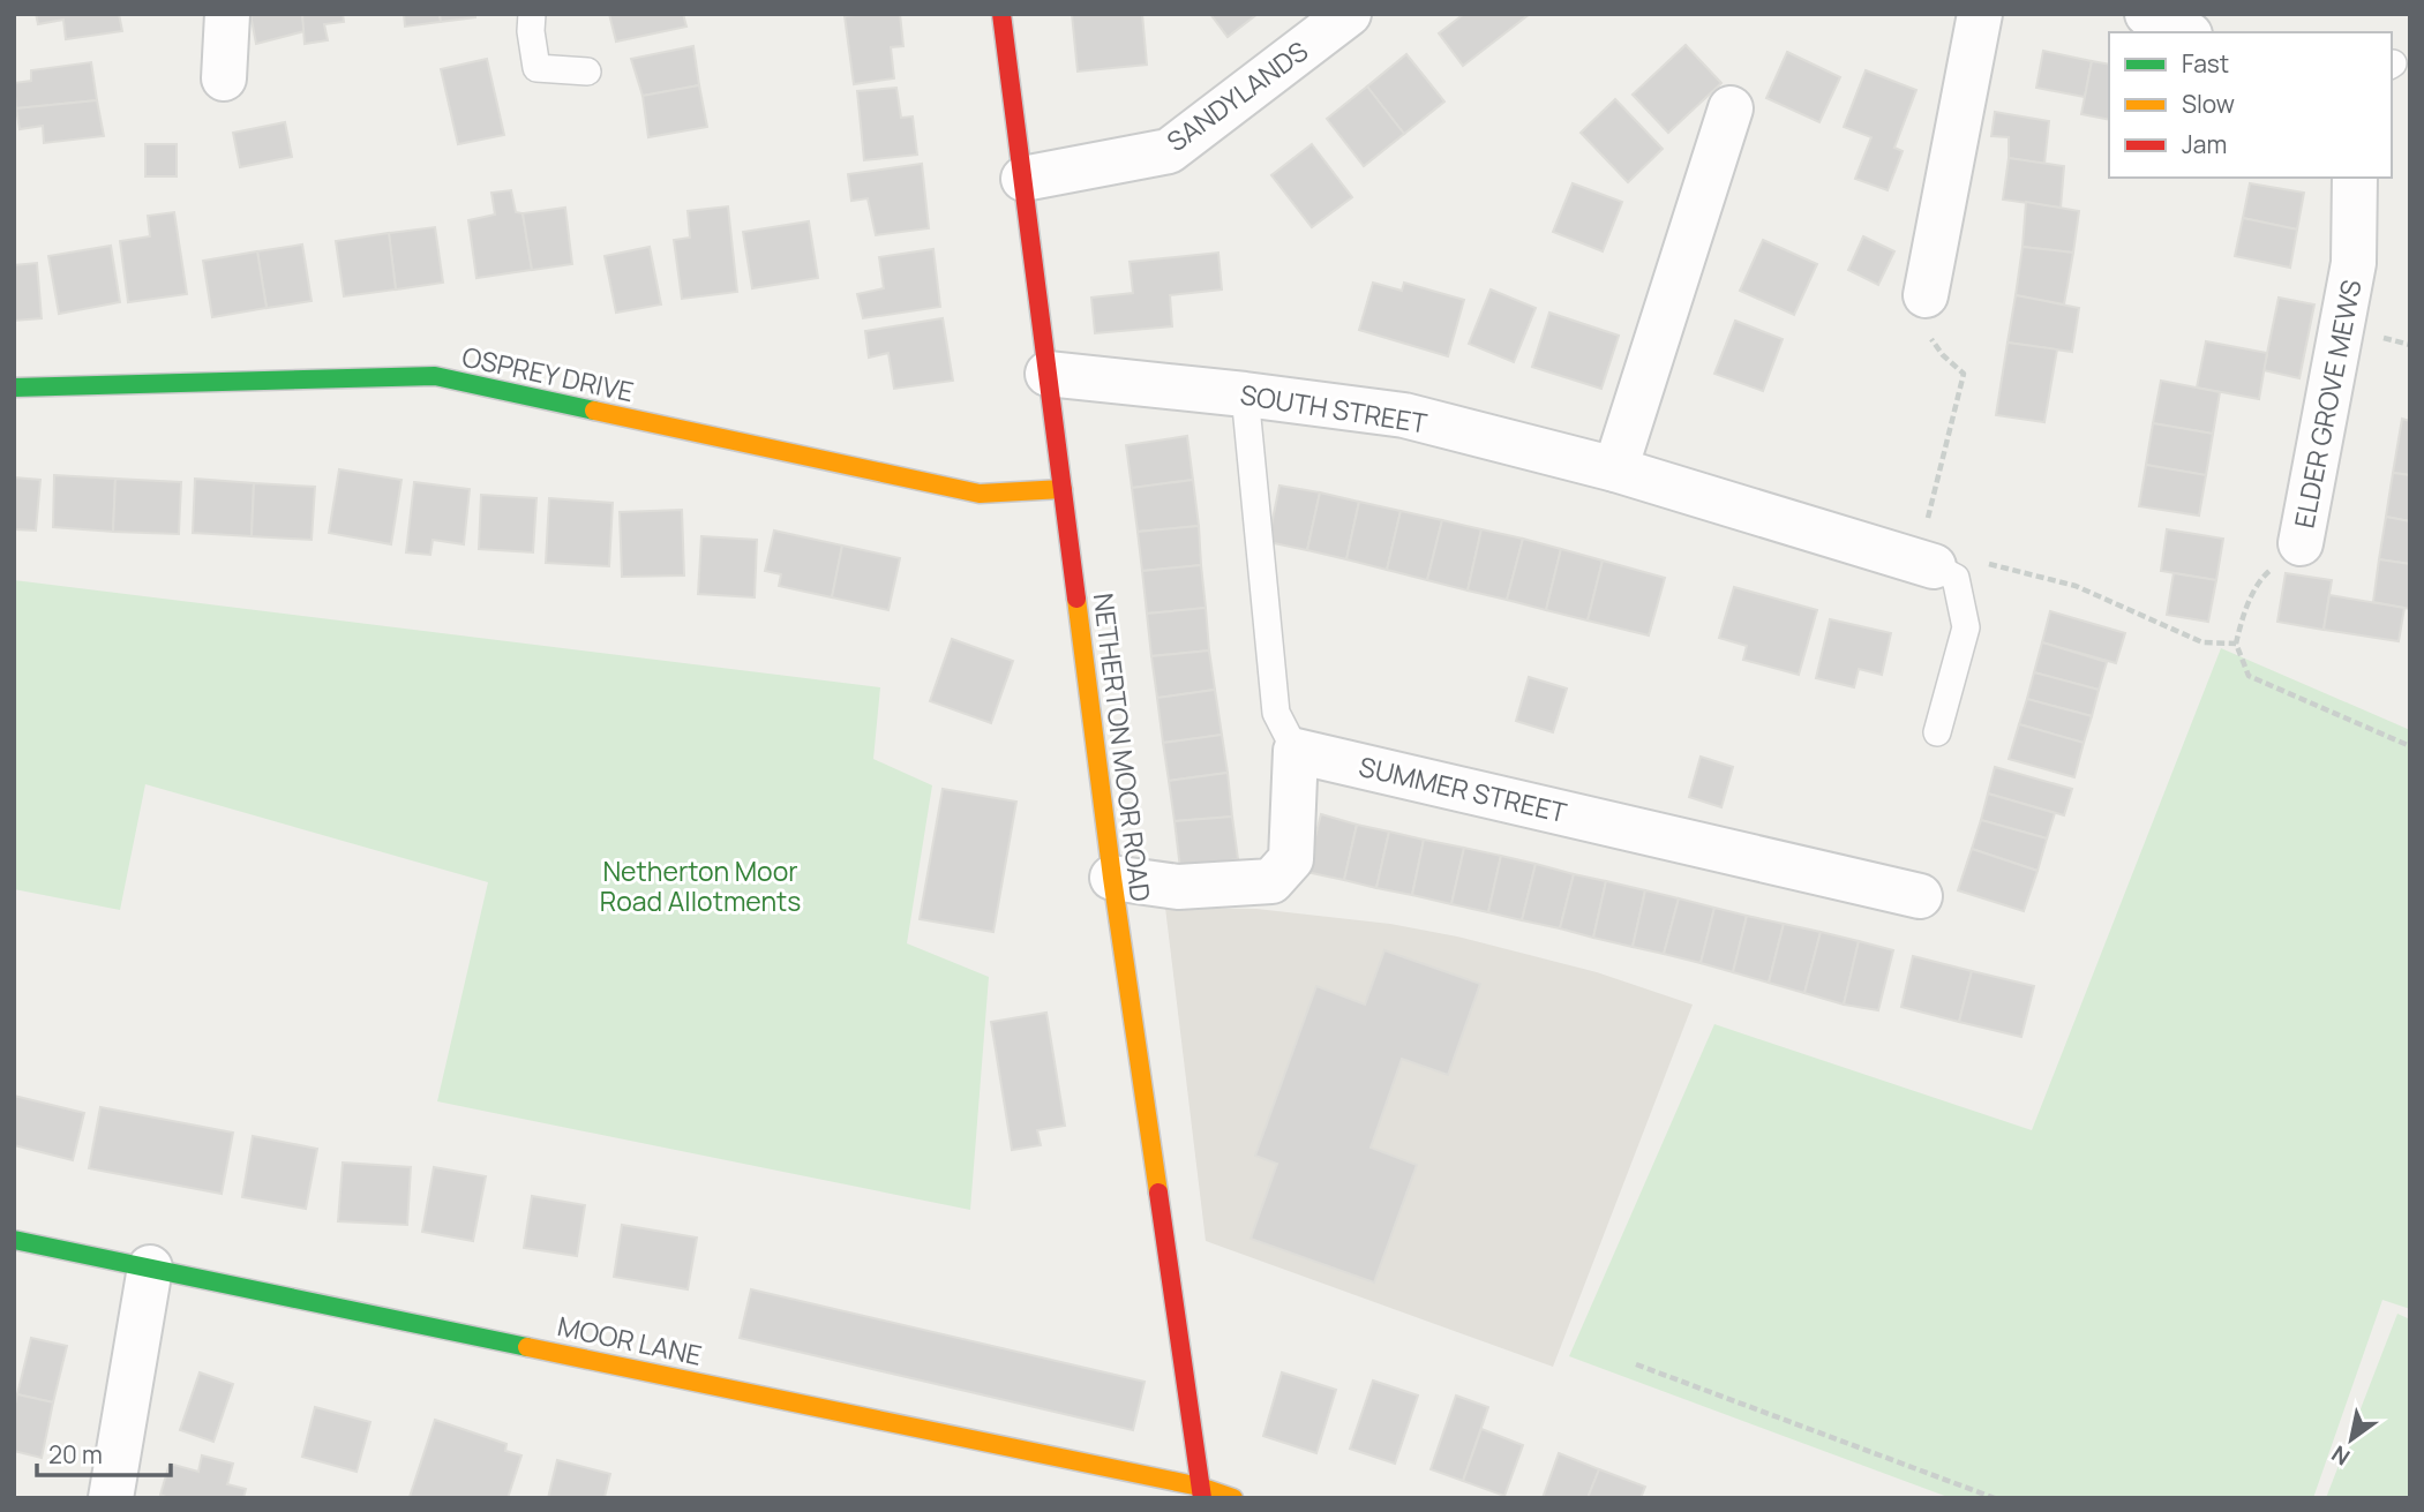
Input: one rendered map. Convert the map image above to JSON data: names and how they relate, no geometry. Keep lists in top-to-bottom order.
{
  "streets": {
    "street": [
      "SANDYLANDS",
      "OSPREY DRIVE",
      "ELDER GROVE MEWS",
      "SOUTH STREET",
      "NETHERTON MOOR ROAD",
      "SUMMER STREET",
      "MOOR LANE"
    ]
  },
  "crossings": [
    ["SANDYLANDS", "NETHERTON MOOR ROAD"],
    ["OSPREY DRIVE", "NETHERTON MOOR ROAD"],
    ["SOUTH STREET", "NETHERTON MOOR ROAD"],
    ["NETHERTON MOOR ROAD", "MOOR LANE"]
  ],
  "parks": ["Netherton Moor Road Allotments"],
  "legend": ["Fast", "Slow", "Jam"],
  "scale_bar": "20 m",
  "north": "bottom left"
}
